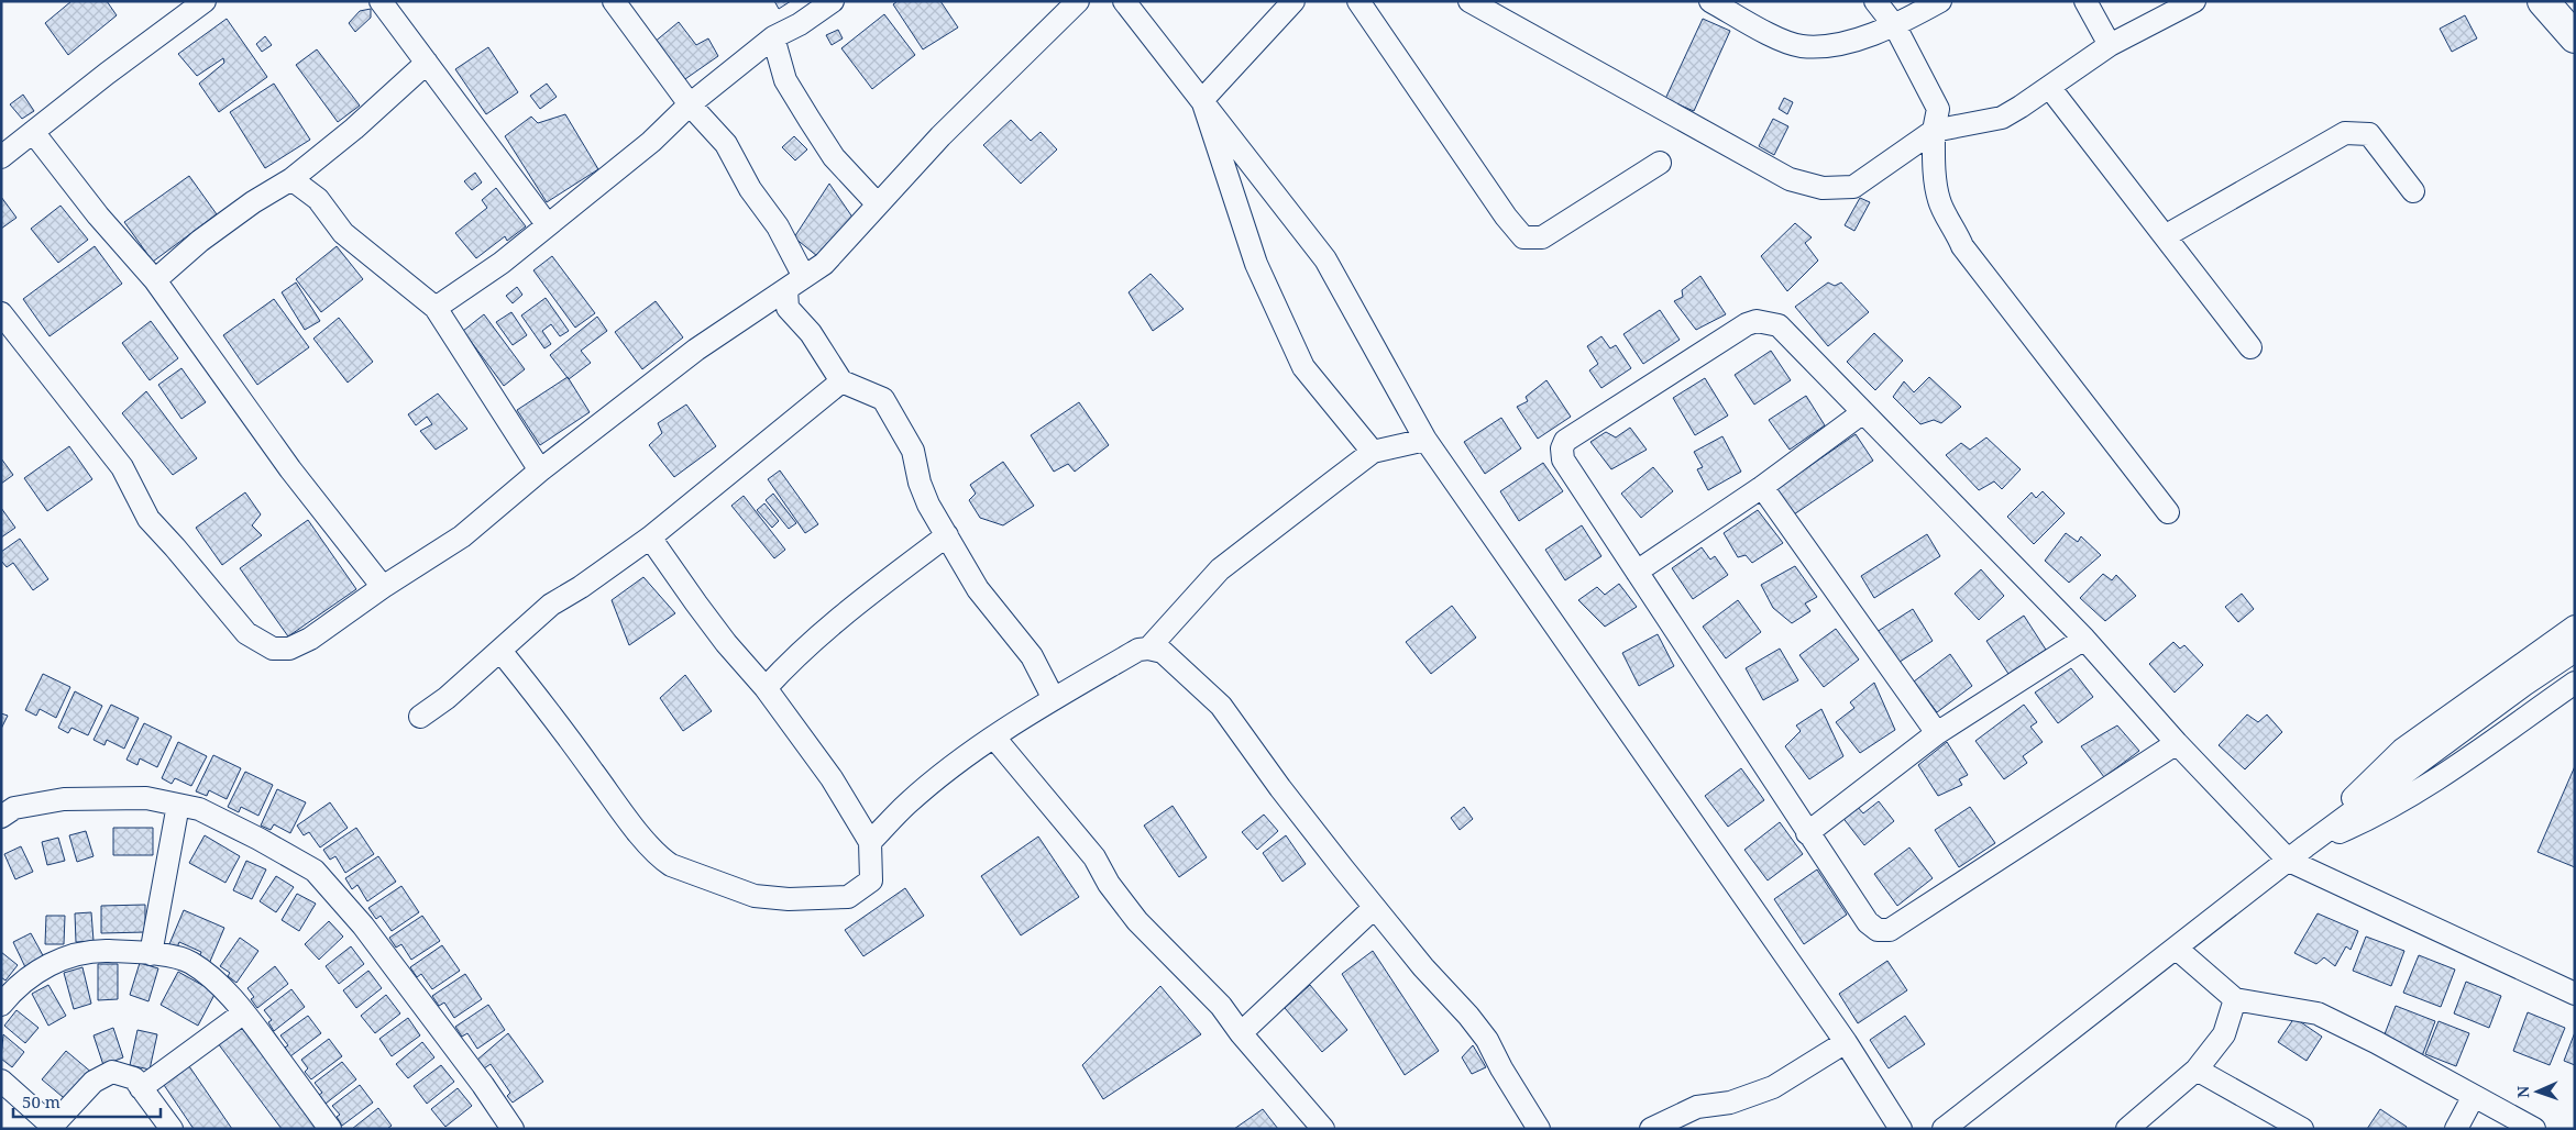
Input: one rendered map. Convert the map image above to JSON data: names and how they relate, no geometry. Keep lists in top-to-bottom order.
{
  "scale_bar": "50 m",
  "north": "left"
}
